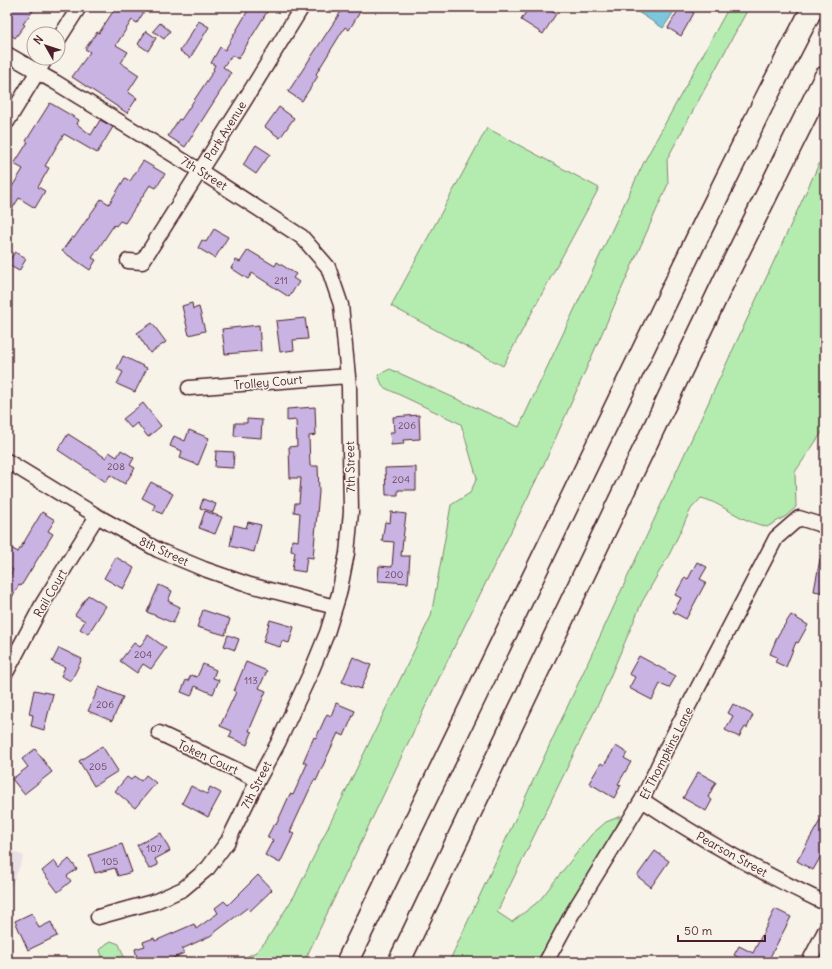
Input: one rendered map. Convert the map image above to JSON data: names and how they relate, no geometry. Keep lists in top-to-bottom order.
{
  "streets": {
    "street": [
      "Park Avenue",
      "7th Street",
      "Trolley Court",
      "8th Street",
      "Rail Court",
      "Ef Thompkins Lane",
      "Token Court",
      "Pearson Street"
    ]
  },
  "crossings": [
    ["Park Avenue", "7th Street"],
    ["7th Street", "Trolley Court"],
    ["7th Street", "8th Street"],
    ["7th Street", "Token Court"],
    ["8th Street", "Rail Court"],
    ["Ef Thompkins Lane", "Pearson Street"]
  ],
  "house_numbers": [
    "211",
    "206",
    "208",
    "204",
    "200",
    "204",
    "113",
    "206",
    "205",
    "107",
    "105"
  ],
  "scale_bar": "50 m",
  "north": "top left"
}
